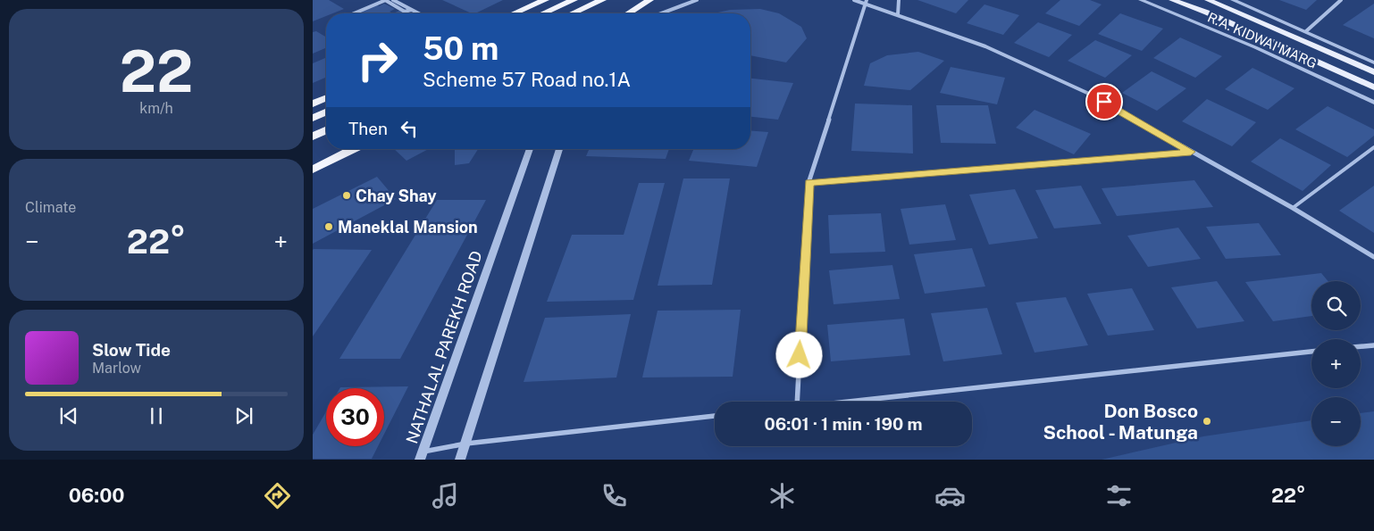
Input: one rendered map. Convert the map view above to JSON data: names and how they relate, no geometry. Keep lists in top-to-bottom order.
{
  "streets": {
    "street": ["R.A. KIDWAI MARG", "NATHALAL PAREKH ROAD"]
  },
  "places": ["Chay Shay", "Maneklal Mansion", "Don Bosco School - Matunga"],
  "page": {
    "tile": [
      ["22", "km/h"],
      "Climate"
    ],
    "turn": ["50 m", "Scheme 57 Road no.1A"],
    "then": "Then",
    "heat": ["−", "22°", "+"],
    "map_buttons": ["+", "−"],
    "song": ["Slow Tide", "Marlow"],
    "limit": "30",
    "trip": "06:01 · 1 min · 190 m",
    "tabs": ["06:00", "22°"]
  }
}
